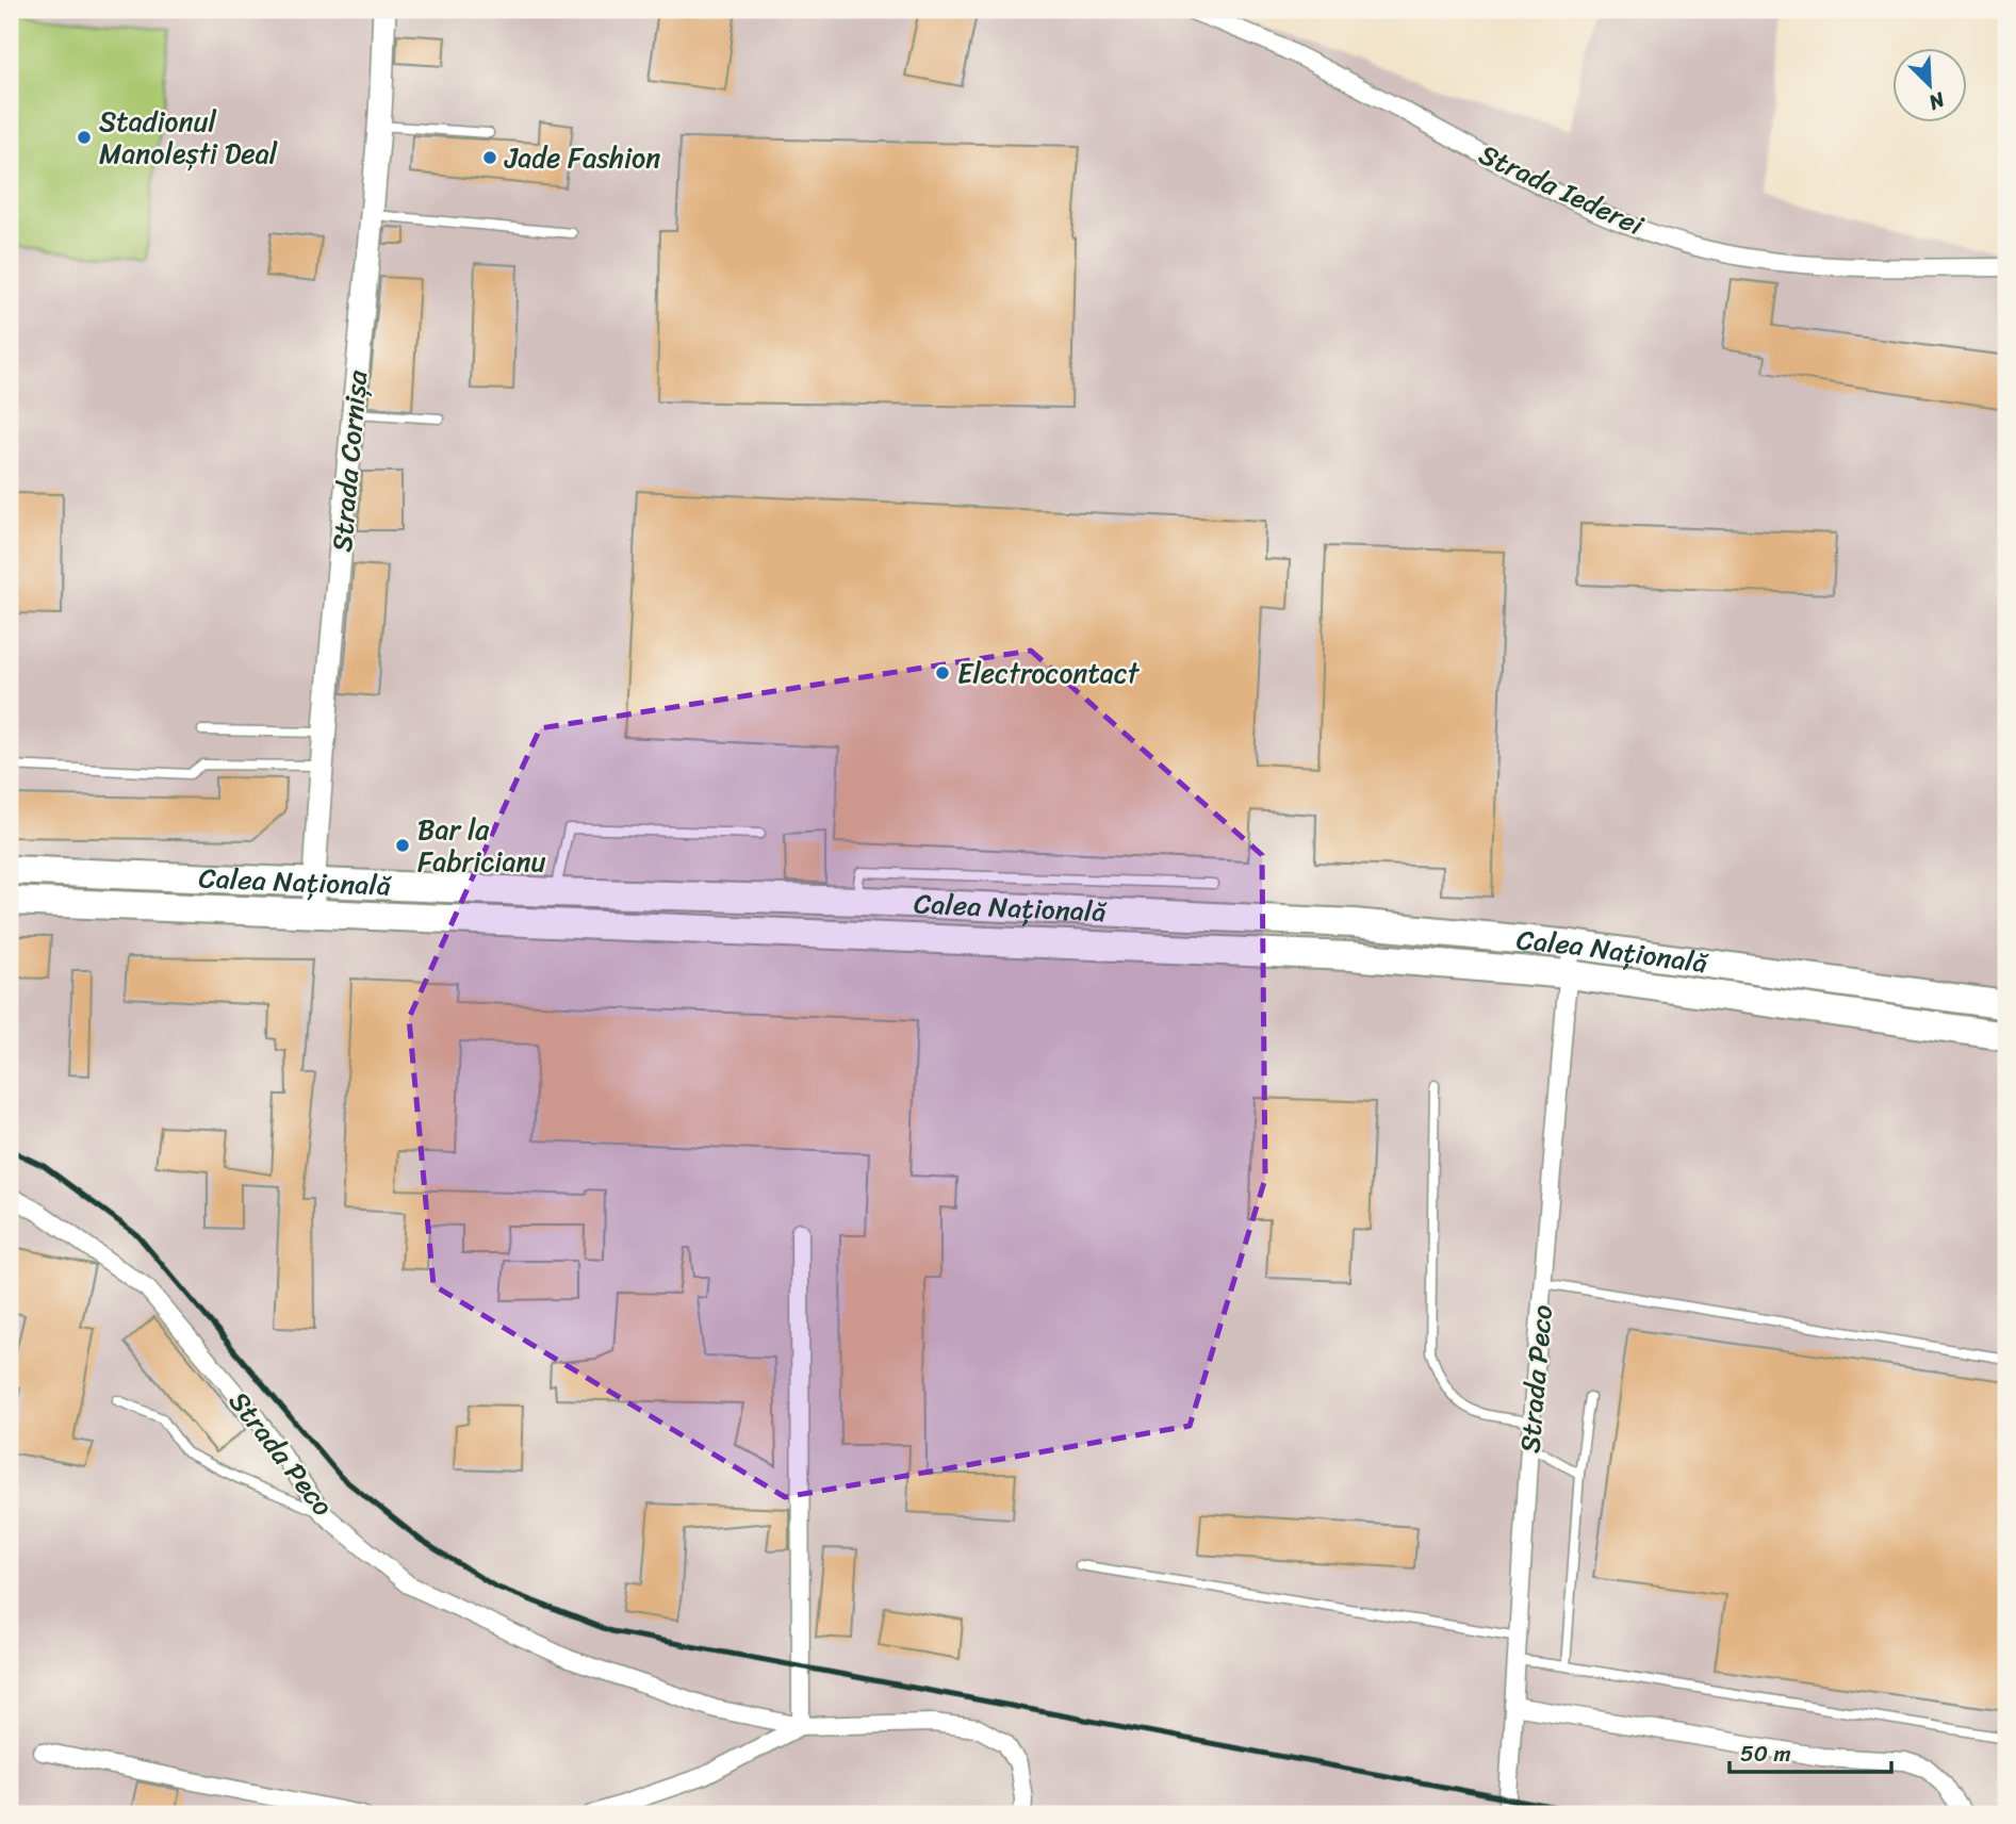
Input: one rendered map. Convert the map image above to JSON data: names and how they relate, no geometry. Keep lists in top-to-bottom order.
{
  "streets": {
    "main road": ["Calea Națională"],
    "street": ["Strada Iederei", "Strada Cornișa", "Strada Peco"]
  },
  "crossings": [
    ["Strada Cornișa", "Calea Națională"],
    ["Calea Națională", "Strada Peco"]
  ],
  "places": [
    "Stadionul Manolești Deal",
    "Jade Fashion",
    "Electrocontact",
    "Bar la Fabricianu"
  ],
  "scale_bar": "50 m",
  "north": "bottom right"
}
